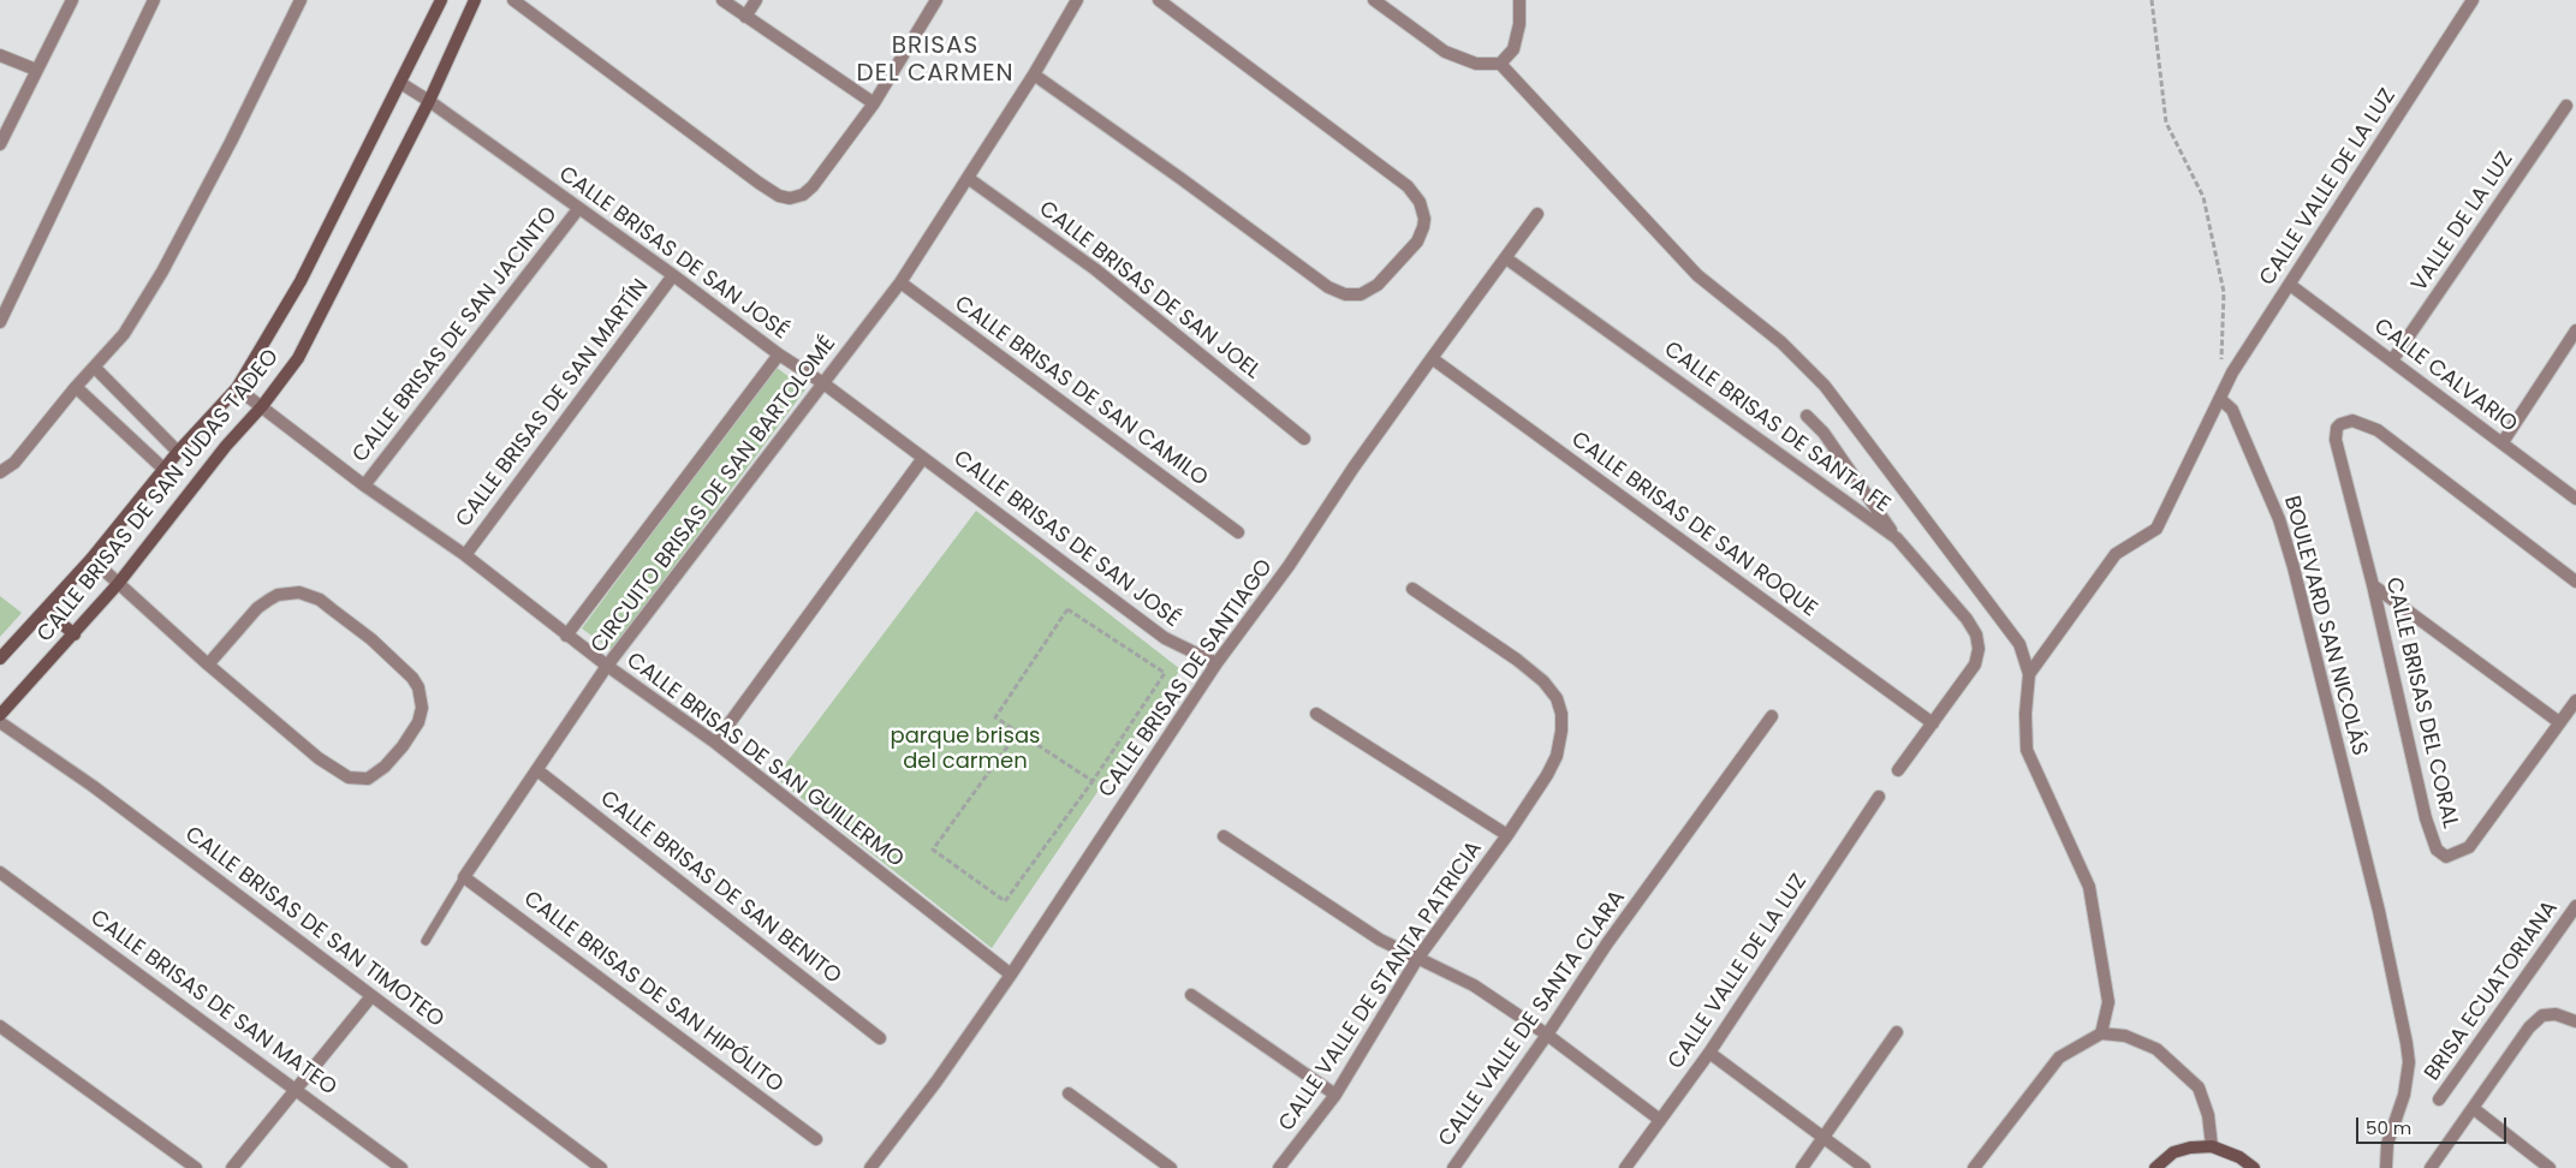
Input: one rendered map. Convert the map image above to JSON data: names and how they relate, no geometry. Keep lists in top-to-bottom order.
{
  "streets": {
    "street": [
      "CALLE VALLE DE LA LUZ",
      "VALLE DE LA LUZ",
      "CALLE BRISAS DE SAN JOSÉ",
      "CALLE BRISAS DE SAN JOEL",
      "CALLE BRISAS DE SAN JACINTO",
      "CALLE CALVARIO",
      "CALLE BRISAS DE SAN CAMILO",
      "CALLE BRISAS DE SAN MARTÍN",
      "CALLE BRISAS DE SANTA FE",
      "CIRCUITO BRISAS DE SAN BARTOLOMÉ",
      "CALLE BRISAS DE SAN JUDAS TADEO",
      "CALLE BRISAS DE SAN ROQUE",
      "BOULEVARD SAN NICOLÁS",
      "CALLE BRISAS DE SANTIAGO",
      "CALLE BRISAS DEL CORAL",
      "CALLE BRISAS DE SAN GUILLERMO",
      "CALLE BRISAS DE SAN BENITO",
      "CALLE BRISAS DE SAN TIMOTEO",
      "CALLE VALLE DE STANTA PATRICIA",
      "BRISA ECUATORIANA",
      "CALLE BRISAS DE SAN HIPÓLITO",
      "CALLE BRISAS DE SAN MATEO",
      "CALLE VALLE DE SANTA CLARA"
    ]
  },
  "crossings": [
    ["CALLE VALLE DE LA LUZ", "CALLE CALVARIO"],
    ["CALLE VALLE DE LA LUZ", "BOULEVARD SAN NICOLÁS"],
    ["VALLE DE LA LUZ", "CALLE CALVARIO"],
    ["CALLE BRISAS DE SAN JOSÉ", "CALLE BRISAS DE SAN JACINTO"],
    ["CALLE BRISAS DE SAN JOSÉ", "CALLE BRISAS DE SAN MARTÍN"],
    ["CALLE BRISAS DE SAN JOSÉ", "CIRCUITO BRISAS DE SAN BARTOLOMÉ"],
    ["CALLE BRISAS DE SAN JOSÉ", "CALLE BRISAS DE SAN JUDAS TADEO"],
    ["CALLE BRISAS DE SAN JOSÉ", "CALLE BRISAS DE SANTIAGO"],
    ["CALLE BRISAS DE SAN JOEL", "CIRCUITO BRISAS DE SAN BARTOLOMÉ"],
    ["CALLE BRISAS DE SAN JACINTO", "CALLE BRISAS DE SAN GUILLERMO"],
    ["CALLE BRISAS DE SAN CAMILO", "CIRCUITO BRISAS DE SAN BARTOLOMÉ"],
    ["CALLE BRISAS DE SAN MARTÍN", "CALLE BRISAS DE SAN GUILLERMO"],
    ["CALLE BRISAS DE SANTA FE", "CALLE BRISAS DE SAN ROQUE"],
    ["CALLE BRISAS DE SANTA FE", "CALLE BRISAS DE SANTIAGO"],
    ["CIRCUITO BRISAS DE SAN BARTOLOMÉ", "CALLE BRISAS DE SAN GUILLERMO"],
    ["CIRCUITO BRISAS DE SAN BARTOLOMÉ", "CALLE BRISAS DE SAN BENITO"],
    ["CIRCUITO BRISAS DE SAN BARTOLOMÉ", "CALLE BRISAS DE SAN HIPÓLITO"],
    ["CALLE BRISAS DE SAN JUDAS TADEO", "CALLE BRISAS DE SAN GUILLERMO"],
    ["CALLE BRISAS DE SAN ROQUE", "CALLE BRISAS DE SANTIAGO"],
    ["CALLE BRISAS DE SANTIAGO", "CALLE BRISAS DE SAN GUILLERMO"]
  ],
  "districts": ["BRISAS DEL CARMEN"],
  "parks": ["parque brisas del carmen"],
  "scale_bar": "50 m"
}
